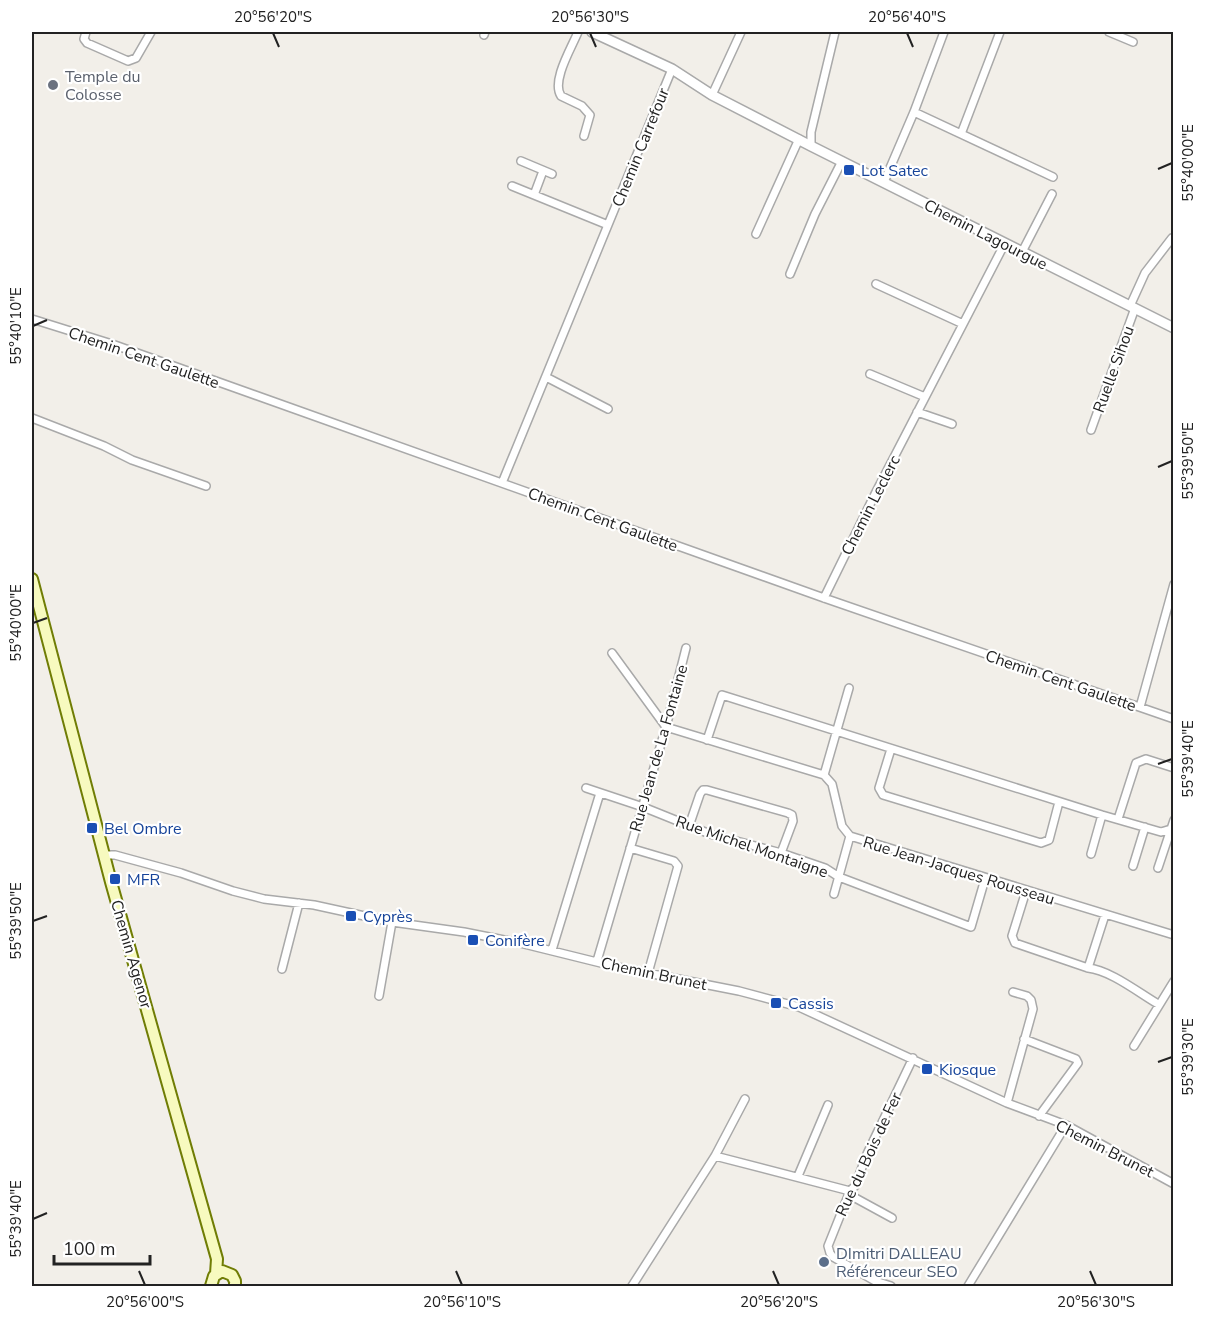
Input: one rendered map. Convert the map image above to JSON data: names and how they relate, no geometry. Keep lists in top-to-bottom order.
{
  "streets": {
    "main road": ["Chemin Agenor"],
    "street": [
      "Chemin Carrefour",
      "Chemin Lagourgue",
      "Chemin Cent Gaulette",
      "Ruelle Sihou",
      "Chemin Leclerc",
      "Rue Jean de La Fontaine",
      "Rue Michel Montaigne",
      "Rue Jean-Jacques Rousseau",
      "Chemin Brunet",
      "Rue du Bois de Fer"
    ]
  },
  "crossings": [
    ["Chemin Carrefour", "Chemin Lagourgue"],
    ["Chemin Carrefour", "Chemin Cent Gaulette"],
    ["Chemin Lagourgue", "Ruelle Sihou"],
    ["Chemin Lagourgue", "Chemin Leclerc"],
    ["Chemin Cent Gaulette", "Chemin Leclerc"],
    ["Rue Jean de La Fontaine", "Rue Michel Montaigne"],
    ["Rue Jean de La Fontaine", "Chemin Brunet"],
    ["Rue Michel Montaigne", "Rue Jean-Jacques Rousseau"],
    ["Chemin Agenor", "Chemin Brunet"],
    ["Chemin Brunet", "Rue du Bois de Fer"]
  ],
  "places": {
    "other": ["Temple du Colosse", "DImitri DALLEAU Référenceur SEO"],
    "transit": [
      "Lot Satec",
      "Bel Ombre",
      "MFR",
      "Cyprès",
      "Conifère",
      "Cassis",
      "Kiosque"
    ]
  },
  "scale_bar": "100 m",
  "coordinates": [
    "20°56'20\"S",
    "20°56'30\"S",
    "20°56'40\"S",
    "55°40'00\"E",
    "55°40'10\"E",
    "55°39'50\"E",
    "55°39'40\"E",
    "55°39'30\"E",
    "20°56'00\"S",
    "20°56'10\"S"
  ]
}
